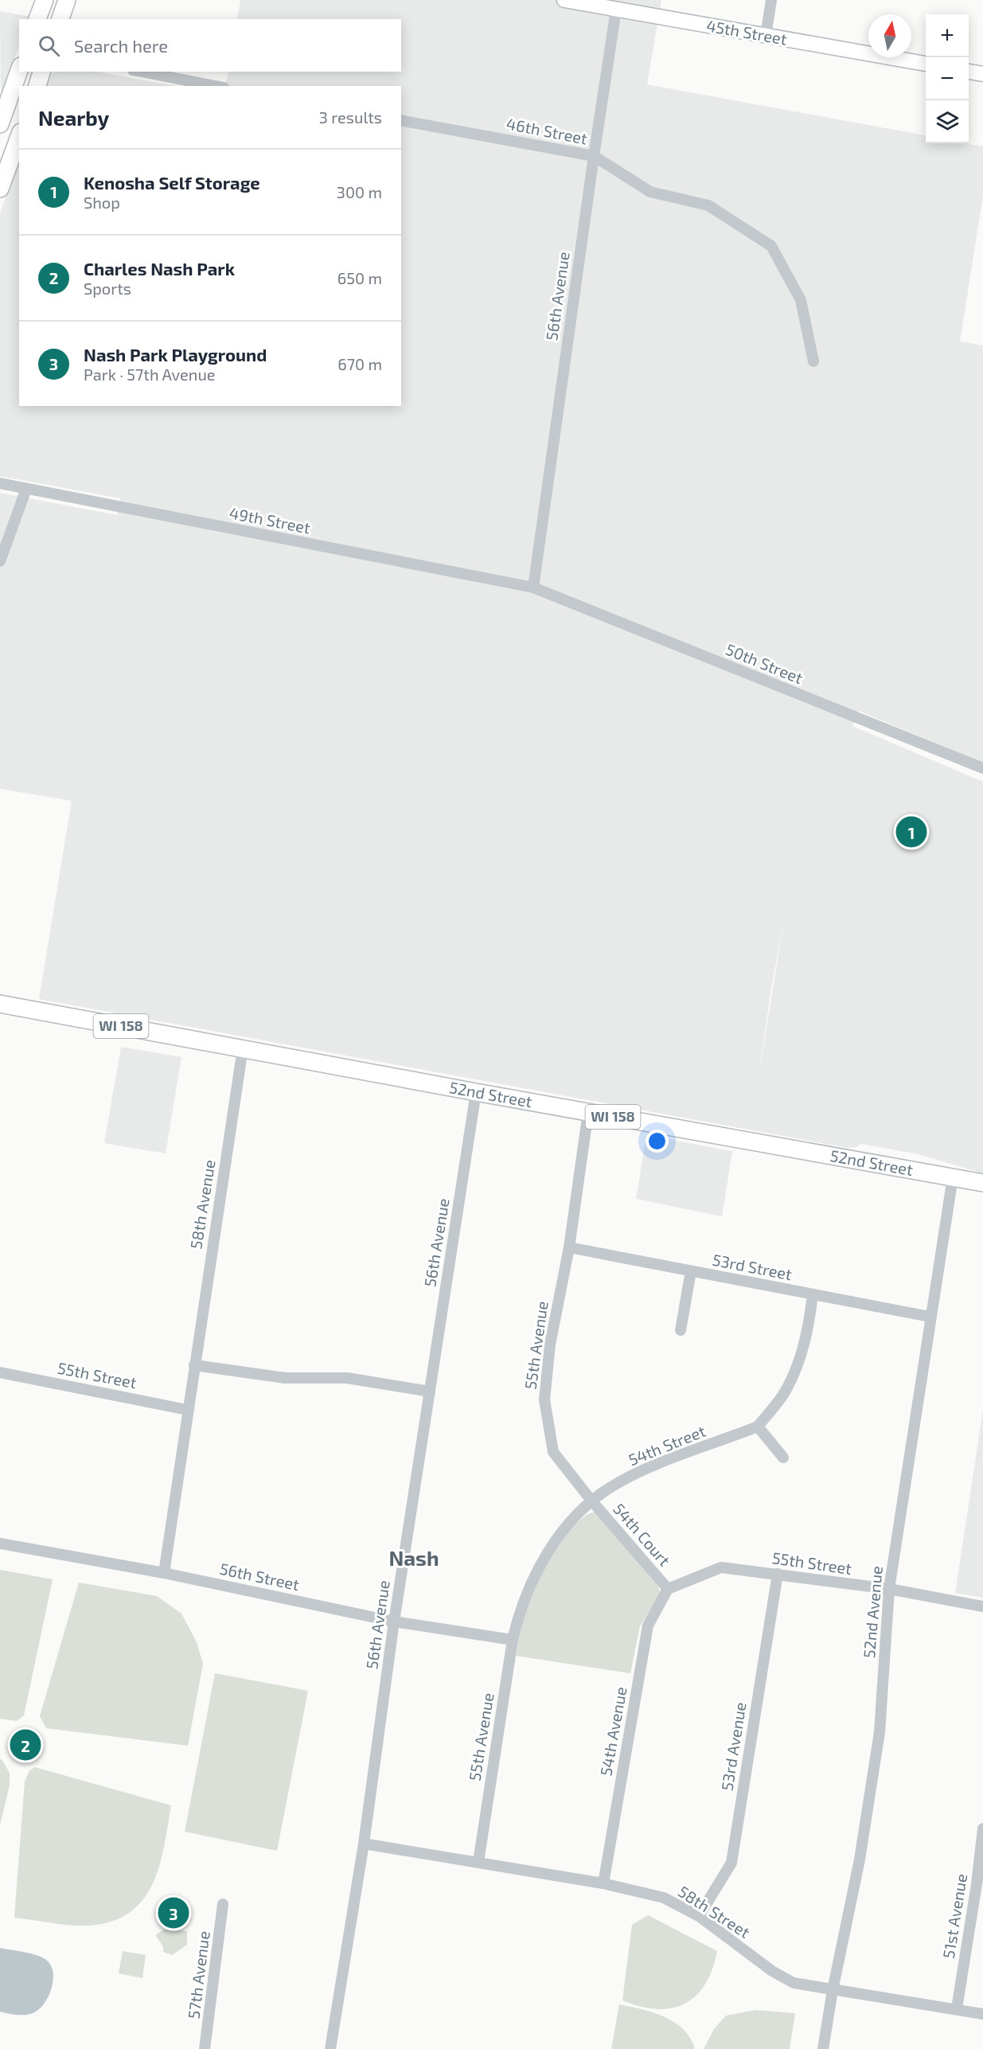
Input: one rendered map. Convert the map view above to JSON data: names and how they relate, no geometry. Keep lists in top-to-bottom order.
{
  "streets": {
    "main road": ["WI 158", "52nd Street"],
    "street": [
      "45th Street",
      "46th Street",
      "56th Avenue",
      "49th Street",
      "50th Street",
      "58th Avenue",
      "53rd Street",
      "55th Avenue",
      "55th Street",
      "54th Street",
      "54th Court",
      "56th Street",
      "52nd Avenue",
      "54th Avenue",
      "53rd Avenue",
      "58th Street",
      "51st Avenue",
      "57th Avenue"
    ]
  },
  "crossings": [
    ["45th Street", "56th Avenue"],
    ["46th Street", "56th Avenue"],
    ["56th Avenue", "49th Street"],
    ["56th Avenue", "50th Street"],
    ["56th Avenue", "52nd Street"],
    ["56th Avenue", "56th Street"],
    ["56th Avenue", "58th Street"],
    ["49th Street", "50th Street"],
    ["52nd Street", "58th Avenue"],
    ["52nd Street", "55th Avenue"],
    ["52nd Street", "52nd Avenue"],
    ["58th Avenue", "55th Street"],
    ["58th Avenue", "56th Street"],
    ["53rd Street", "55th Avenue"],
    ["53rd Street", "52nd Avenue"],
    ["55th Avenue", "54th Street"],
    ["55th Avenue", "54th Court"],
    ["55th Avenue", "56th Street"],
    ["55th Avenue", "58th Street"],
    ["55th Street", "54th Court"],
    ["55th Street", "52nd Avenue"],
    ["55th Street", "54th Avenue"],
    ["55th Street", "53rd Avenue"],
    ["54th Street", "54th Court"],
    ["54th Court", "54th Avenue"],
    ["52nd Avenue", "58th Street"],
    ["54th Avenue", "58th Street"],
    ["53rd Avenue", "58th Street"],
    ["58th Street", "51st Avenue"]
  ],
  "districts": ["Nash"],
  "north": "top",
  "page": {
    "map_buttons": ["+", "−"],
    "search": "Search here",
    "heading": ["Nearby", "3 results"],
    "list": [
      {
        "mark": "1",
        "name": "Kenosha Self Storage",
        "note": "Shop",
        "value": "300 m"
      },
      {
        "mark": "2",
        "name": "Charles Nash Park",
        "note": "Sports",
        "value": "650 m"
      },
      {
        "mark": "3",
        "name": "Nash Park Playground",
        "note": "Park · 57th Avenue",
        "value": "670 m"
      }
    ],
    "pins": ["1", "2", "3"]
  }
}
